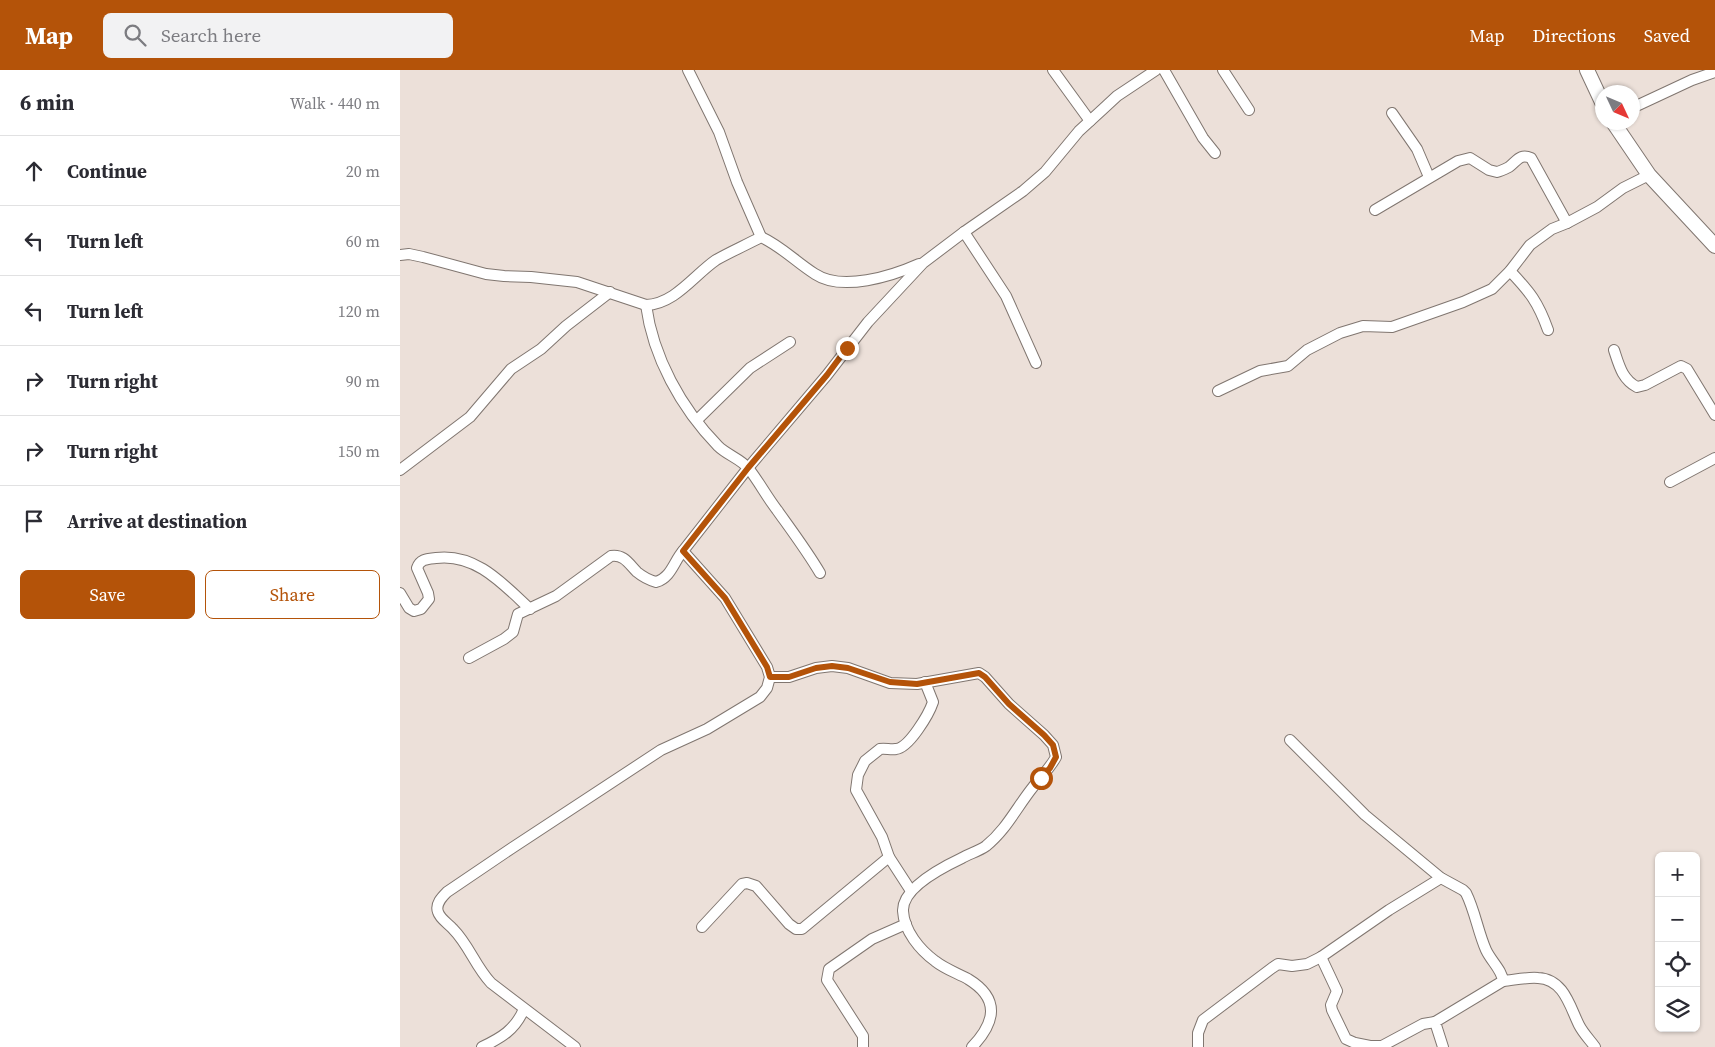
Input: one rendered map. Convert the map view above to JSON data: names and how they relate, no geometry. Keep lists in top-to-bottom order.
{
  "north": "bottom right",
  "page": {
    "header": "Map",
    "search": "Search here",
    "nav": ["Map", "Directions", "Saved"],
    "heading": ["6 min", "Walk · 440 m"],
    "list": [
      ["Continue", "20 m"],
      ["Turn left", "60 m"],
      ["Turn left", "120 m"],
      ["Turn right", "90 m"],
      ["Turn right", "150 m"],
      "Arrive at destination"
    ],
    "buttons": ["Save", "Share"],
    "map_buttons": ["+", "−"]
  }
}
